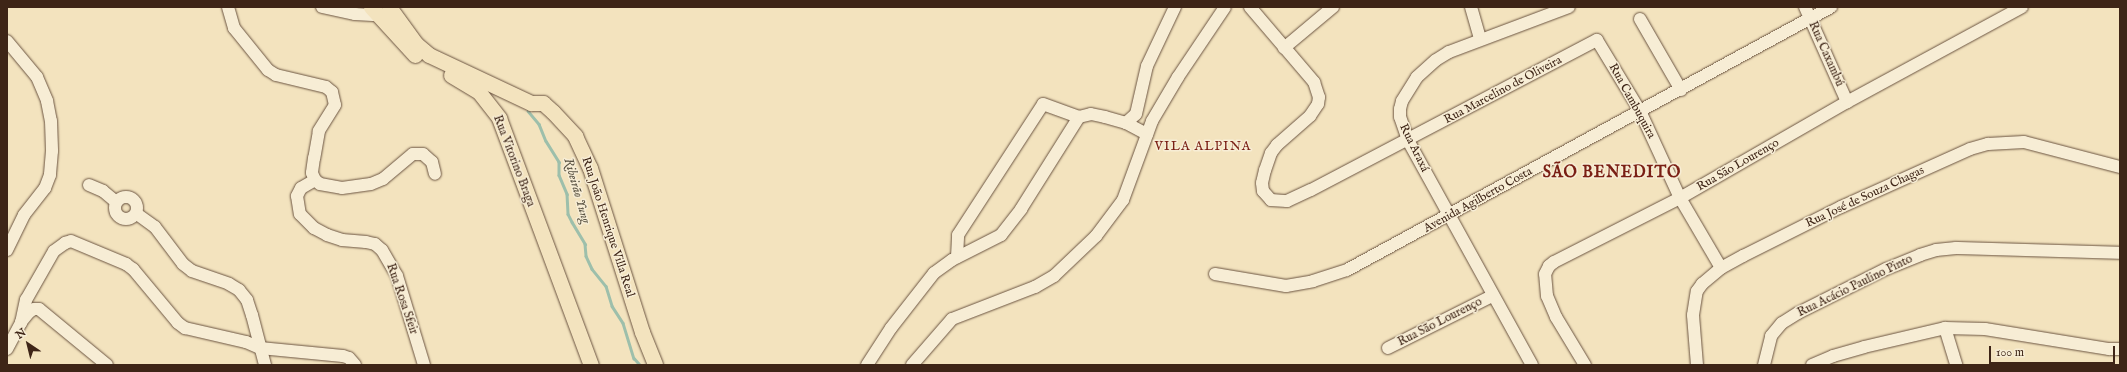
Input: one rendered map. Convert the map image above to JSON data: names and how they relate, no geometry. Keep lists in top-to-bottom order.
{
  "streets": {
    "main road": ["Rua Vitorino Braga", "Rua João Henrique Villa Real"],
    "street": [
      "Rua Caxambú",
      "Rua Marcelino de Oliveira",
      "Rua Cambuquira",
      "Rua Araxá",
      "Rua São Lourenço",
      "Rua José de Souza Chagas",
      "Avenida Agilberto Costa",
      "Rua Acácio Paulino Pinto",
      "Rua Rosa Sfeir"
    ]
  },
  "crossings": [
    ["Rua Caxambú", "Rua São Lourenço"],
    ["Rua Caxambú", "Avenida Agilberto Costa"],
    ["Rua Marcelino de Oliveira", "Rua Cambuquira"],
    ["Rua Marcelino de Oliveira", "Rua Araxá"],
    ["Rua Cambuquira", "Rua São Lourenço"],
    ["Rua Cambuquira", "Rua José de Souza Chagas"],
    ["Rua Cambuquira", "Avenida Agilberto Costa"],
    ["Rua Araxá", "Rua São Lourenço"],
    ["Rua Araxá", "Avenida Agilberto Costa"]
  ],
  "districts": ["VILA ALPINA", "SÃO BENEDITO"],
  "water": ["Ribeirão Yung"],
  "scale_bar": "100 m",
  "north": "top left"
}
